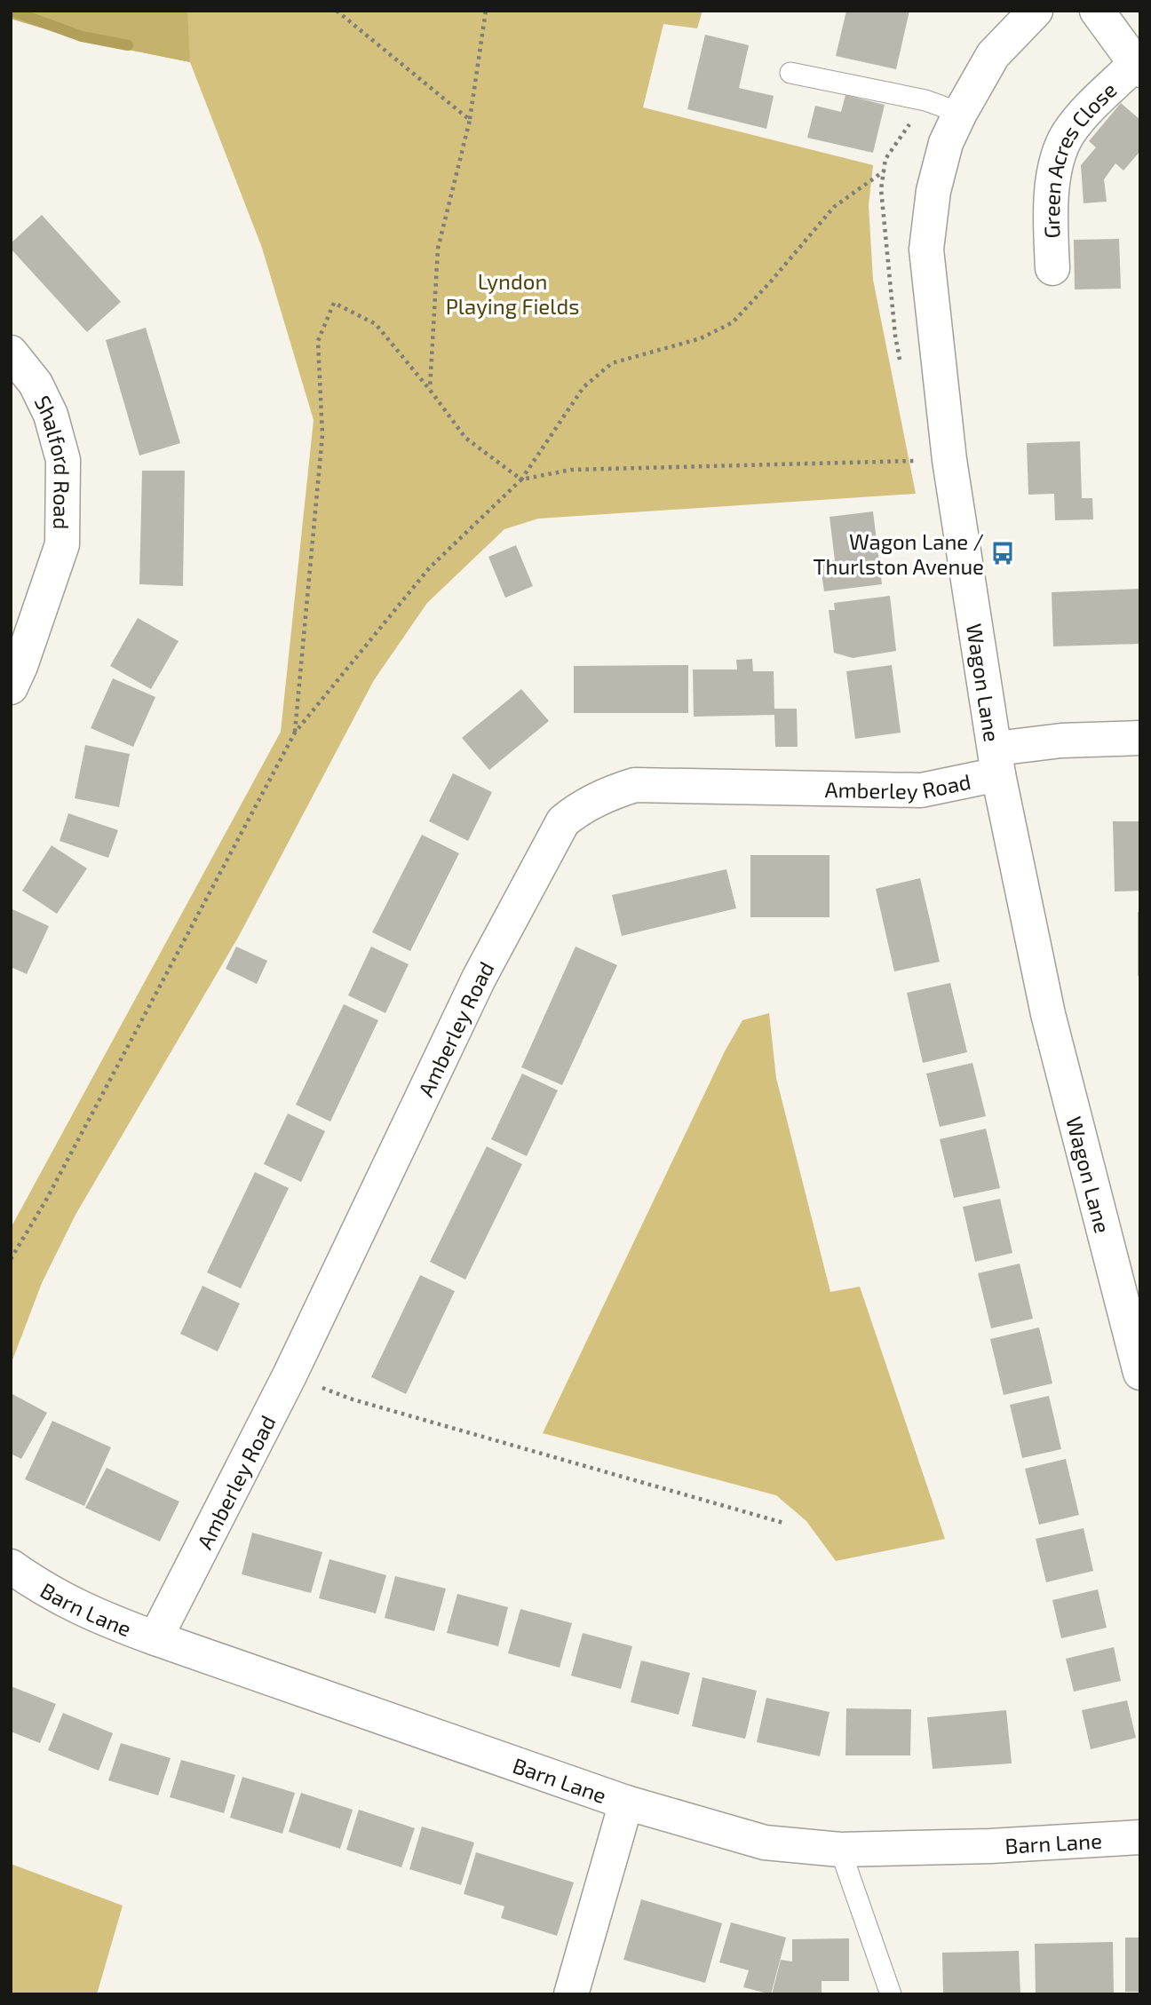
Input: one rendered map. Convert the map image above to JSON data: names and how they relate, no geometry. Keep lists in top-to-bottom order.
{
  "streets": {
    "street": [
      "Green Acres Close",
      "Shalford Road",
      "Wagon Lane",
      "Amberley Road",
      "Barn Lane"
    ]
  },
  "crossings": [
    ["Wagon Lane", "Amberley Road"],
    ["Amberley Road", "Barn Lane"]
  ],
  "parks": ["Lyndon Playing Fields"],
  "places": {
    "bus stop": ["Wagon Lane / Thurlston Avenue"]
  }
}
